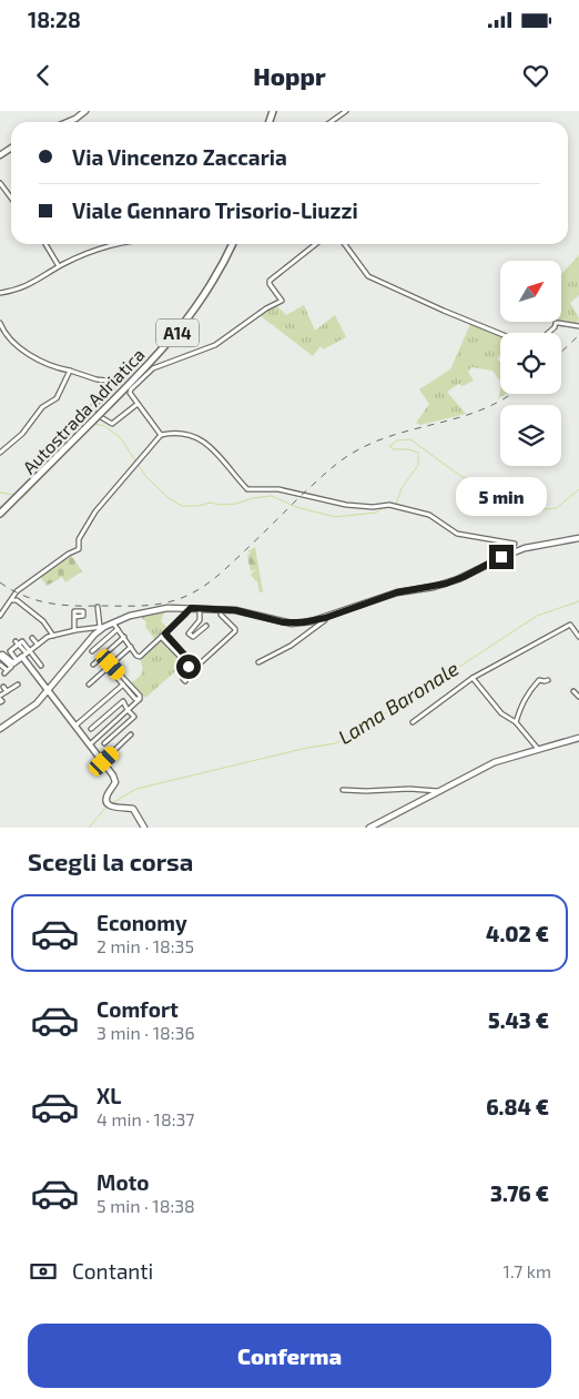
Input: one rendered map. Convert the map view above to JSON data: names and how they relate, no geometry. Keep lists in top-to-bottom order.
{
  "streets": {
    "highway": ["A14", "Autostrada Adriatica"]
  },
  "water": ["Lama Baronale"],
  "north": "top right",
  "page": {
    "status": "18:28",
    "header": "Hoppr",
    "banner": ["Via Vincenzo Zaccaria", "Viale Gennaro Trisorio-Liuzzi"],
    "bubble": "5 min",
    "heading": "Scegli la corsa",
    "list": [
      {
        "name": "Economy",
        "note": "2 min · 18:35",
        "value": "4.02 €"
      },
      {
        "name": "Comfort",
        "note": "3 min · 18:36",
        "value": "5.43 €"
      },
      {
        "name": "XL",
        "note": "4 min · 18:37",
        "value": "6.84 €"
      },
      {
        "name": "Moto",
        "note": "5 min · 18:38",
        "value": "3.76 €"
      }
    ],
    "pay": ["Contanti", "1.7 km"],
    "buttons": "Conferma"
  }
}
